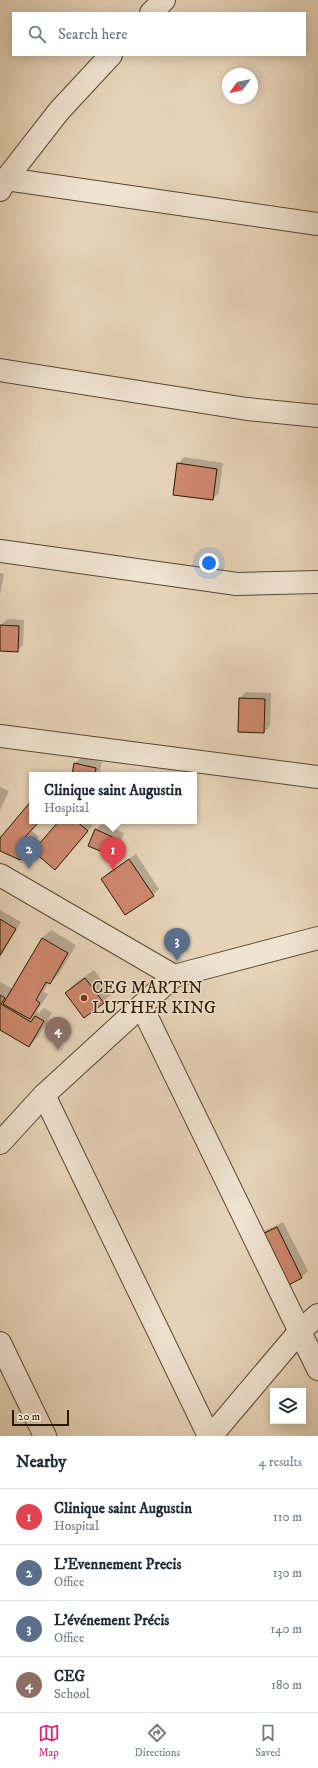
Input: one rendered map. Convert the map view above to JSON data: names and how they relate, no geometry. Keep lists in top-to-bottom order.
{
  "places": ["CEG MARTIN LUTHER KING"],
  "scale_bar": "20 m",
  "north": "bottom left",
  "page": {
    "search": "Search here",
    "popup": ["Clinique saint Augustin", "Hospital"],
    "pins": [
      "2",
      "1",
      "3",
      "4"
    ],
    "scale": "20 m",
    "heading": ["Nearby", "4 results"],
    "list": [
      {
        "mark": "1",
        "name": "Clinique saint Augustin",
        "note": "Hospital",
        "value": "110 m"
      },
      {
        "mark": "2",
        "name": "L'Evennement Precis",
        "note": "Office",
        "value": "130 m"
      },
      {
        "mark": "3",
        "name": "L'événement Précis",
        "note": "Office",
        "value": "140 m"
      },
      {
        "mark": "4",
        "name": "CEG",
        "note": "School",
        "value": "180 m"
      }
    ],
    "nav": ["Map", "Directions", "Saved"]
  }
}
